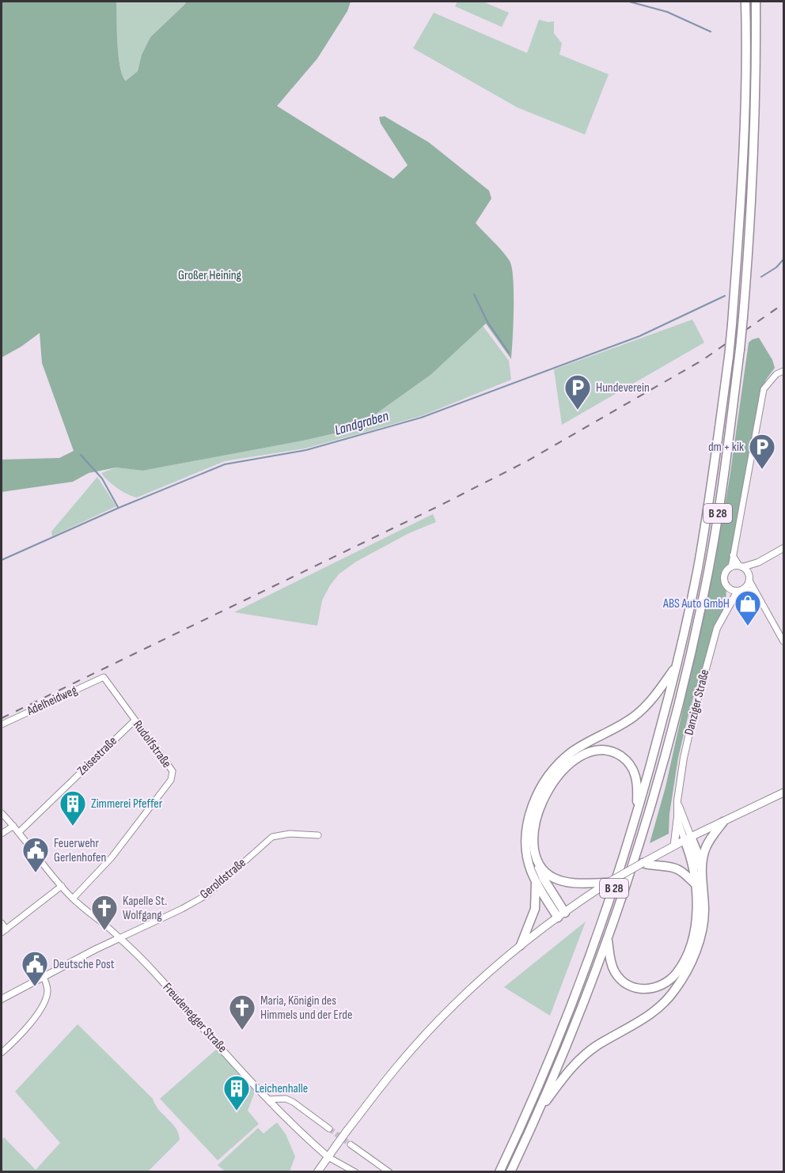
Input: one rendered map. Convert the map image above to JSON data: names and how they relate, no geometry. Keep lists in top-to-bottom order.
{
  "streets": {
    "highway": ["B 28"],
    "street": [
      "Adelheidweg",
      "Danziger Straße",
      "Rudolfstraße",
      "Zeisestraße",
      "Geroldstraße",
      "Freudenegger Straße"
    ]
  },
  "crossings": [
    ["Adelheidweg", "Rudolfstraße"],
    ["Rudolfstraße", "Zeisestraße"],
    ["Geroldstraße", "Freudenegger Straße"]
  ],
  "water": ["Landgraben"],
  "parks": ["Großer Heining"],
  "places": {
    "parking": ["Hundeverein", "dm + kik"],
    "shop": ["ABS Auto GmbH"],
    "building": ["Zimmerei Pfeffer", "Leichenhalle"],
    "public building": ["Feuerwehr Gerlenhofen", "Deutsche Post"],
    "church": ["Kapelle St. Wolfgang", "Maria, Königin des Himmels und der Erde"]
  }
}
